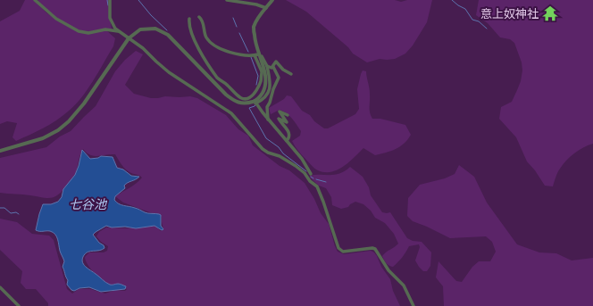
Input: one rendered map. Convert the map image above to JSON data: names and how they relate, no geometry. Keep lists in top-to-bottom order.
{
  "water": ["七谷池"],
  "places": {
    "temple": ["意上奴神社"]
  }
}
